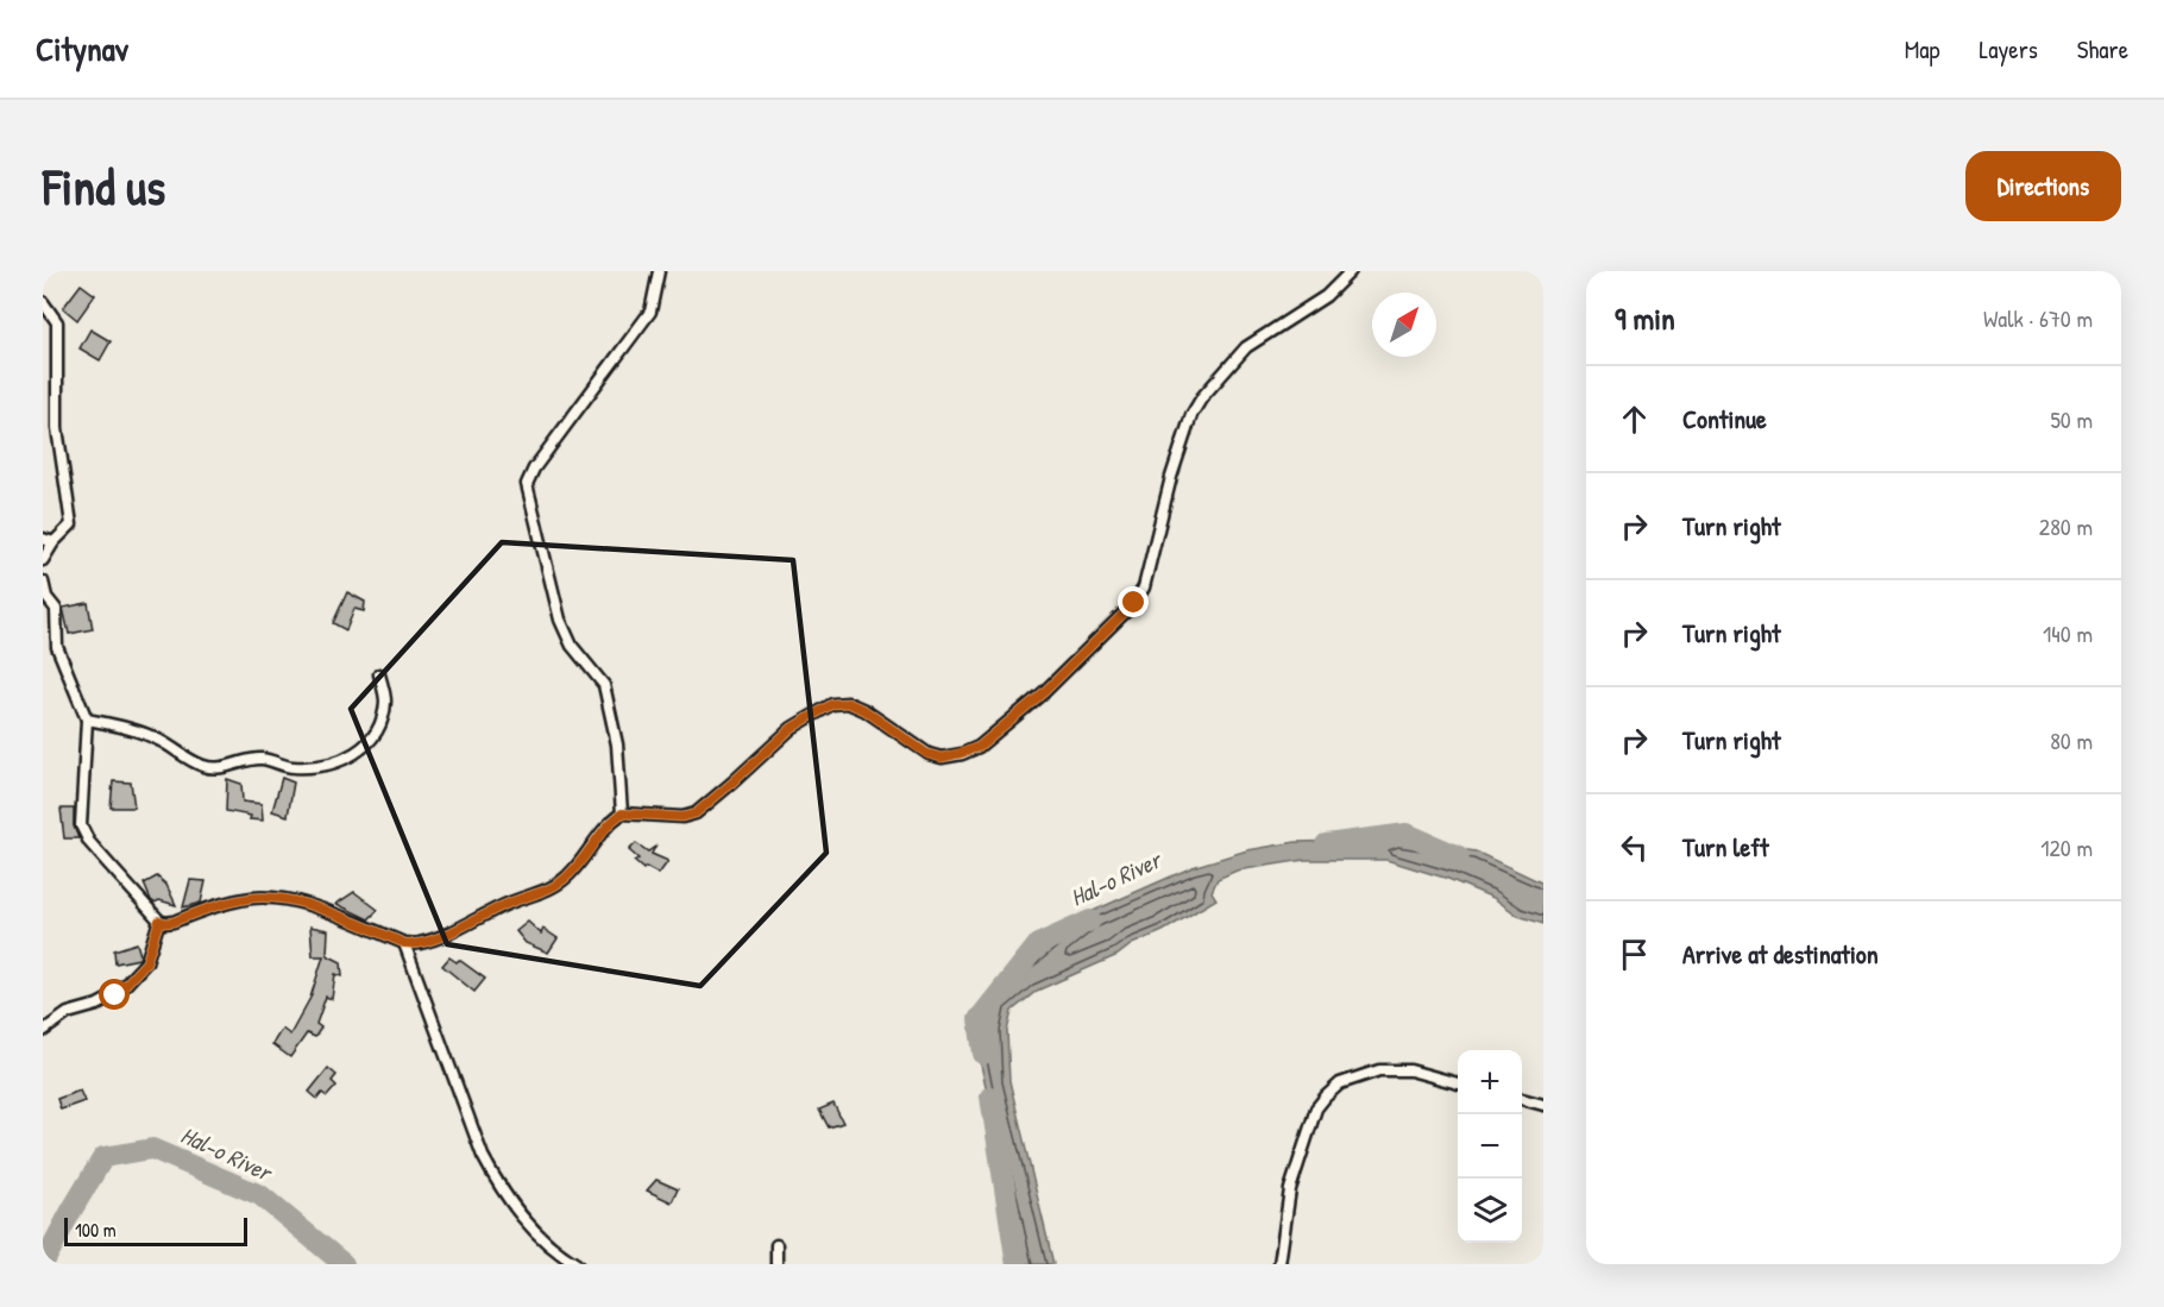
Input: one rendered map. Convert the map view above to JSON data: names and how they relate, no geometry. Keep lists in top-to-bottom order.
{
  "water": ["Hal-o River"],
  "scale_bar": "100 m",
  "north": "top right",
  "page": {
    "header": "Citynav",
    "nav": ["Map", "Layers", "Share"],
    "buttons": "Directions",
    "title": "Find us",
    "heading": ["9 min", "Walk · 670 m"],
    "list": [
      ["Continue", "50 m"],
      ["Turn right", "280 m"],
      ["Turn right", "140 m"],
      ["Turn right", "80 m"],
      ["Turn left", "120 m"],
      "Arrive at destination"
    ],
    "map_buttons": ["+", "−"],
    "scale": "100 m"
  }
}
